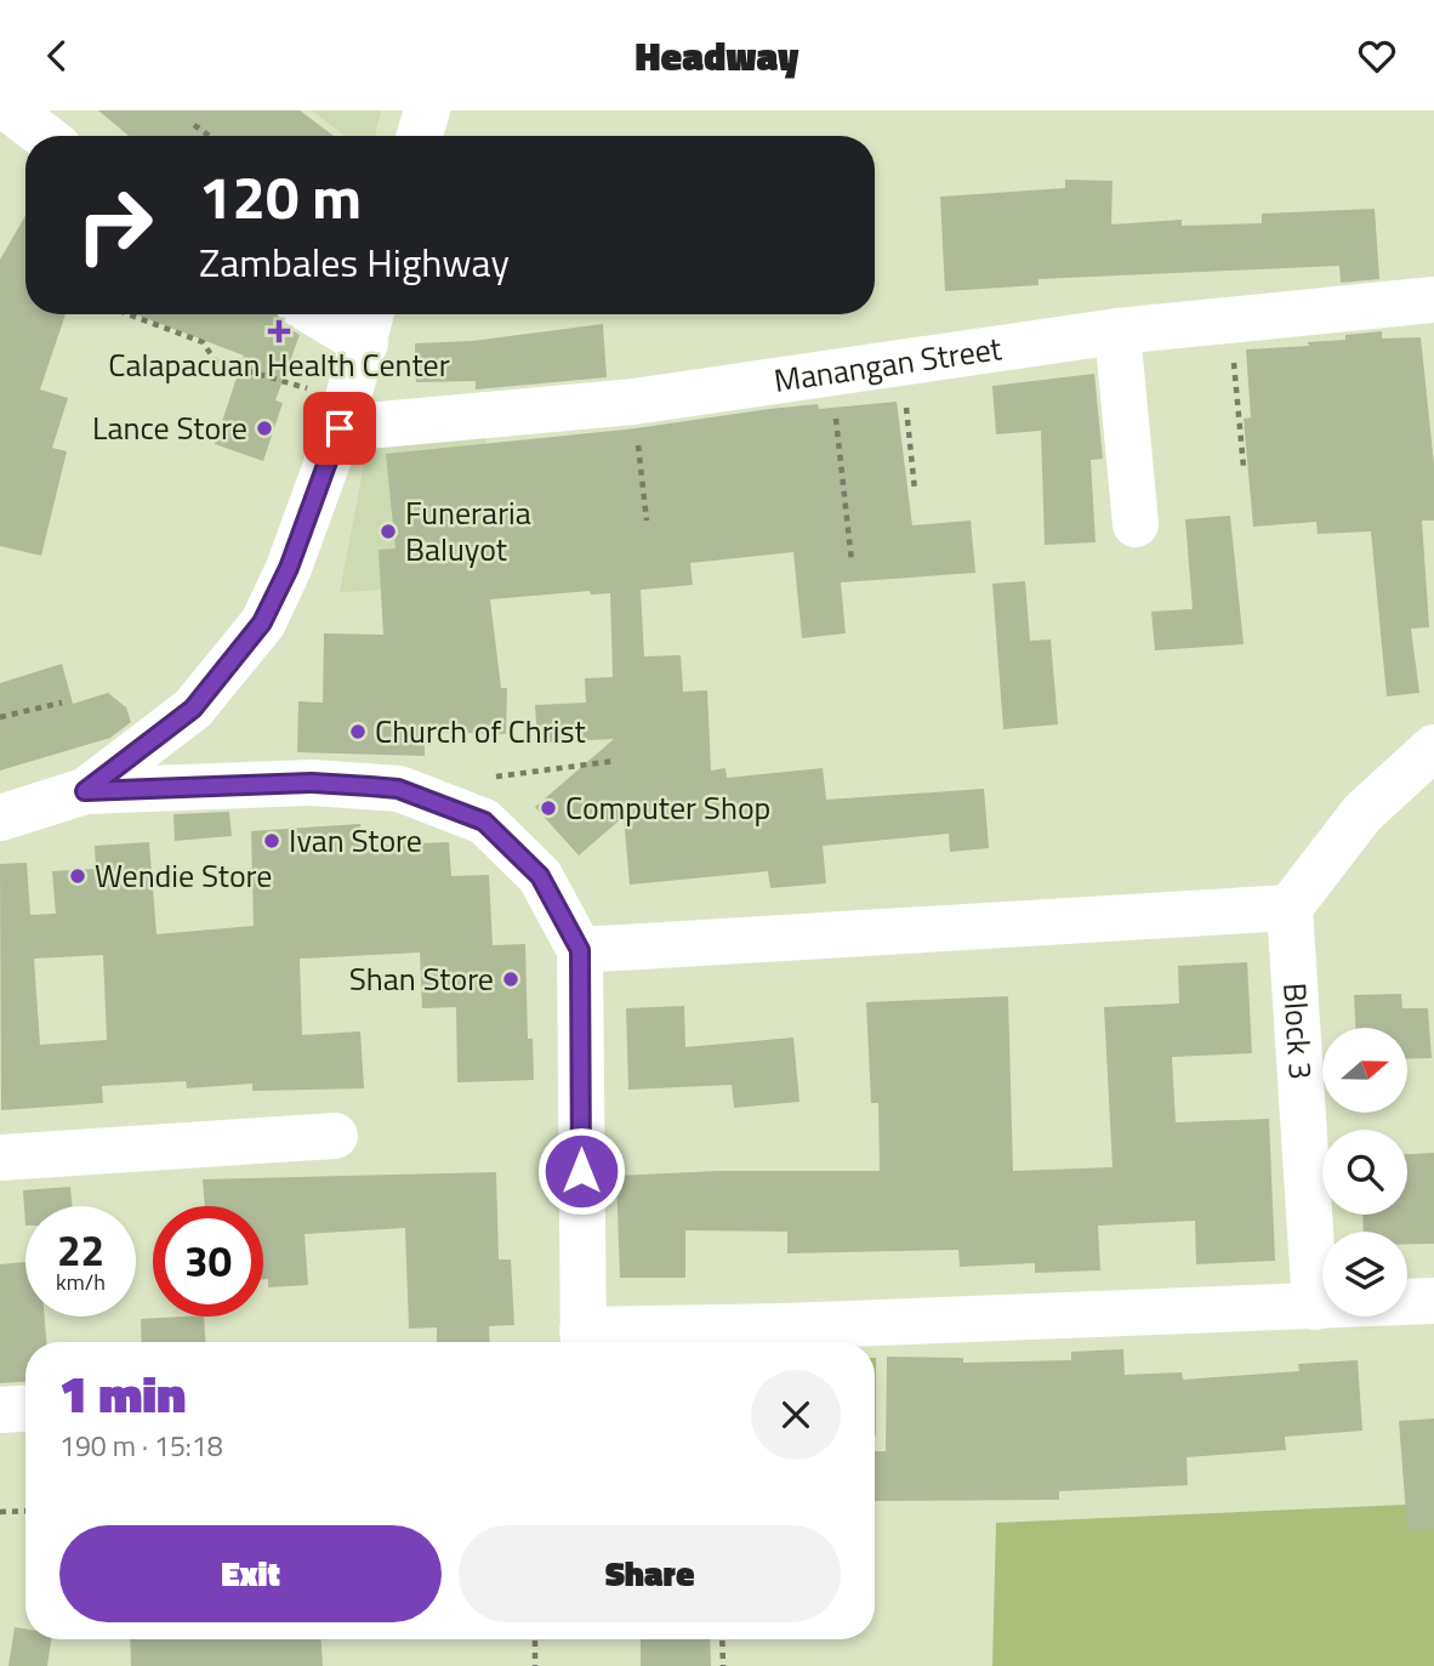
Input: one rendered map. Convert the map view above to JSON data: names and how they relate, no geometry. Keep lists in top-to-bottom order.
{
  "streets": {
    "street": ["Manangan Street", "Block 3"]
  },
  "places": {
    "health": ["Calapacuan Health Center"],
    "other": [
      "Lance Store",
      "Funeraria Baluyot",
      "Church of Christ",
      "Computer Shop",
      "Ivan Store",
      "Wendie Store",
      "Shan Store"
    ]
  },
  "north": "right",
  "page": {
    "header": "Headway",
    "turn": ["120 m", "Zambales Highway"],
    "speed": "22 km/h",
    "limit": "30",
    "heading": ["1 min", "190 m · 15:18"],
    "buttons": ["Exit", "Share"]
  }
}
